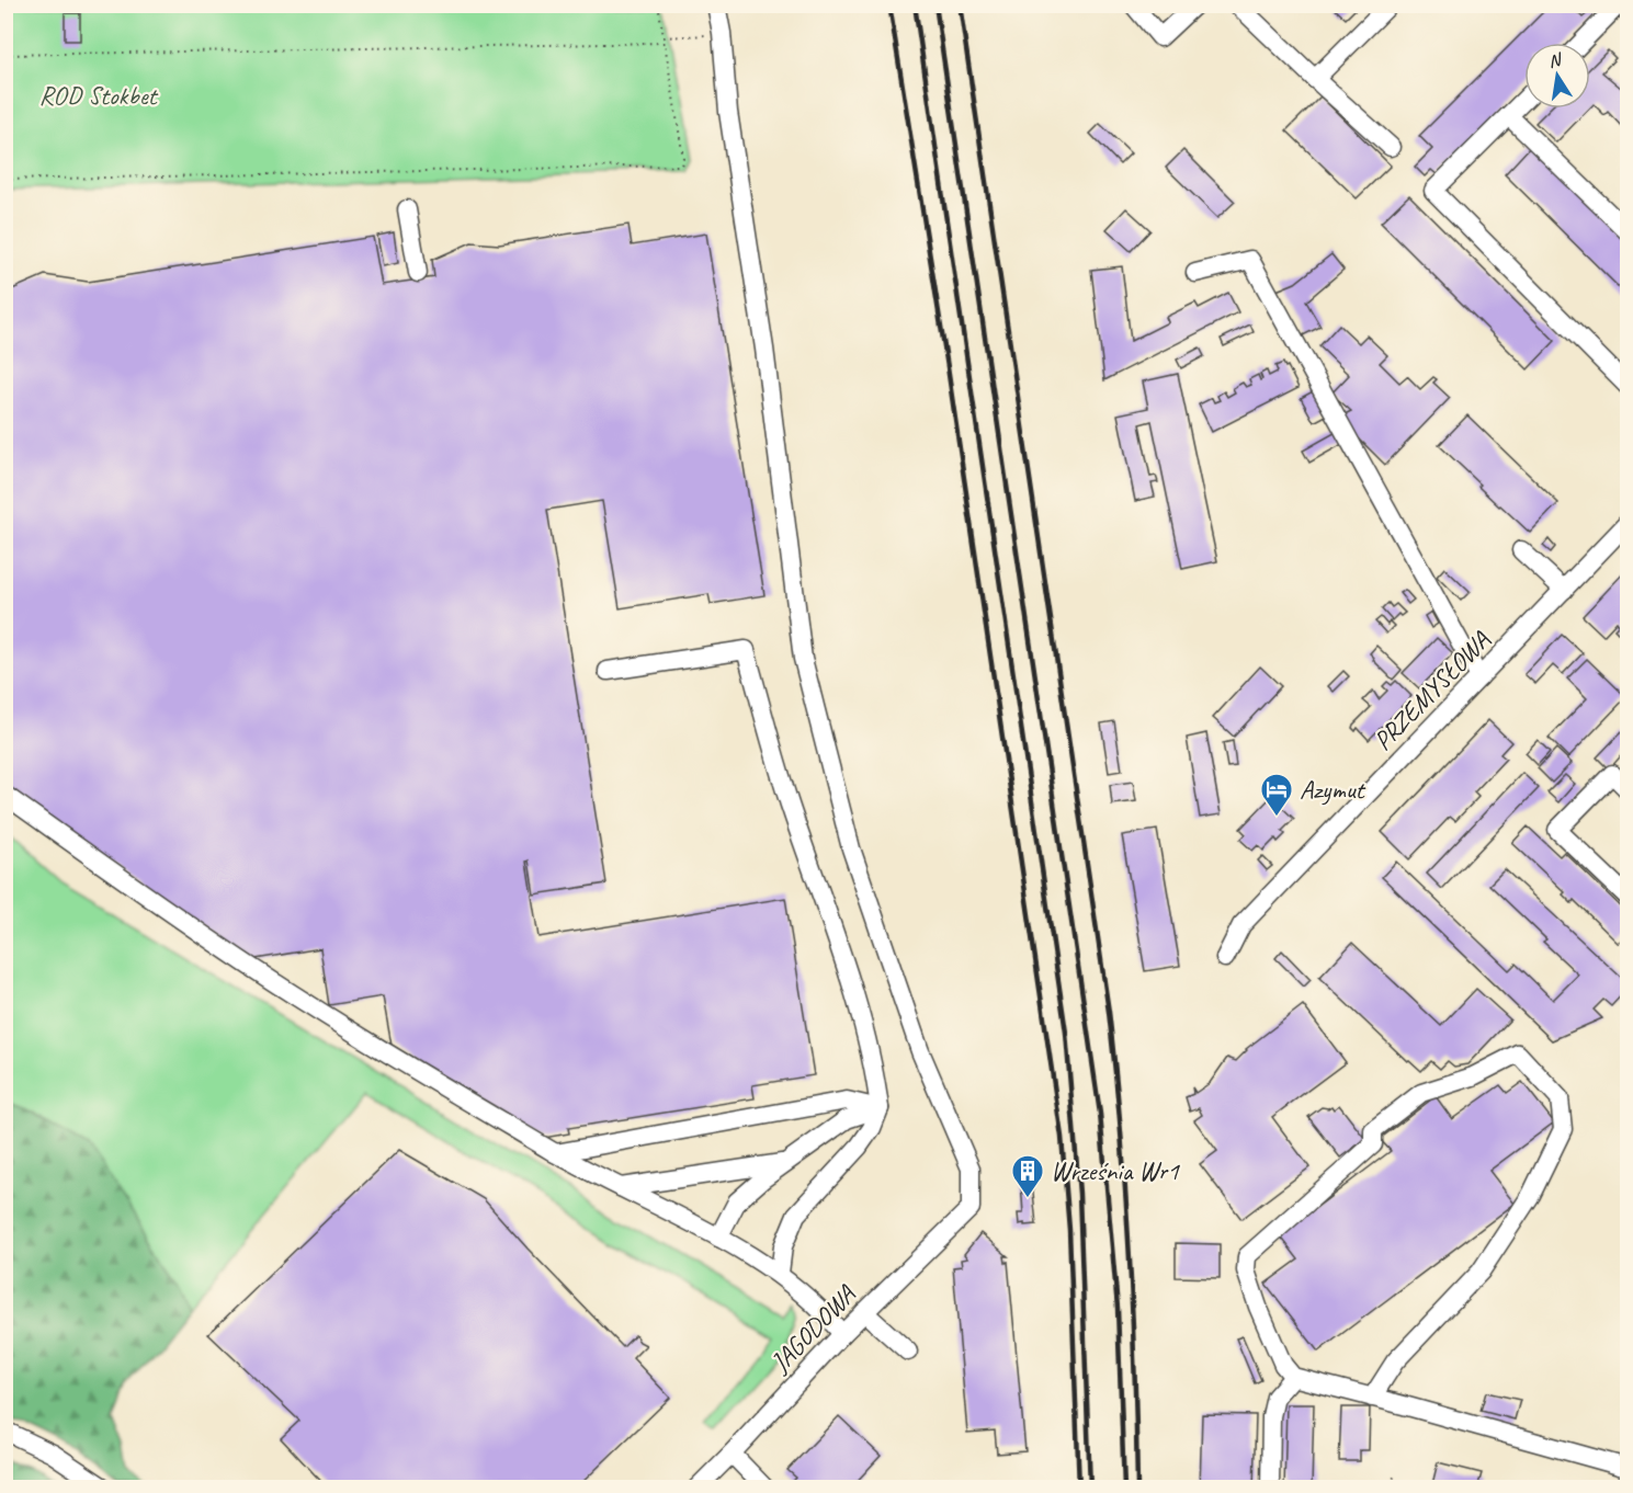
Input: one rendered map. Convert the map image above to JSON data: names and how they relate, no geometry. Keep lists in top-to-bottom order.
{
  "streets": {
    "street": ["PRZEMYSŁOWA", "JAGODOWA"]
  },
  "parks": ["ROD Stokbet"],
  "places": {
    "hotel": ["Azymut"],
    "building": ["Września Wr1"]
  },
  "north": "top"
}
